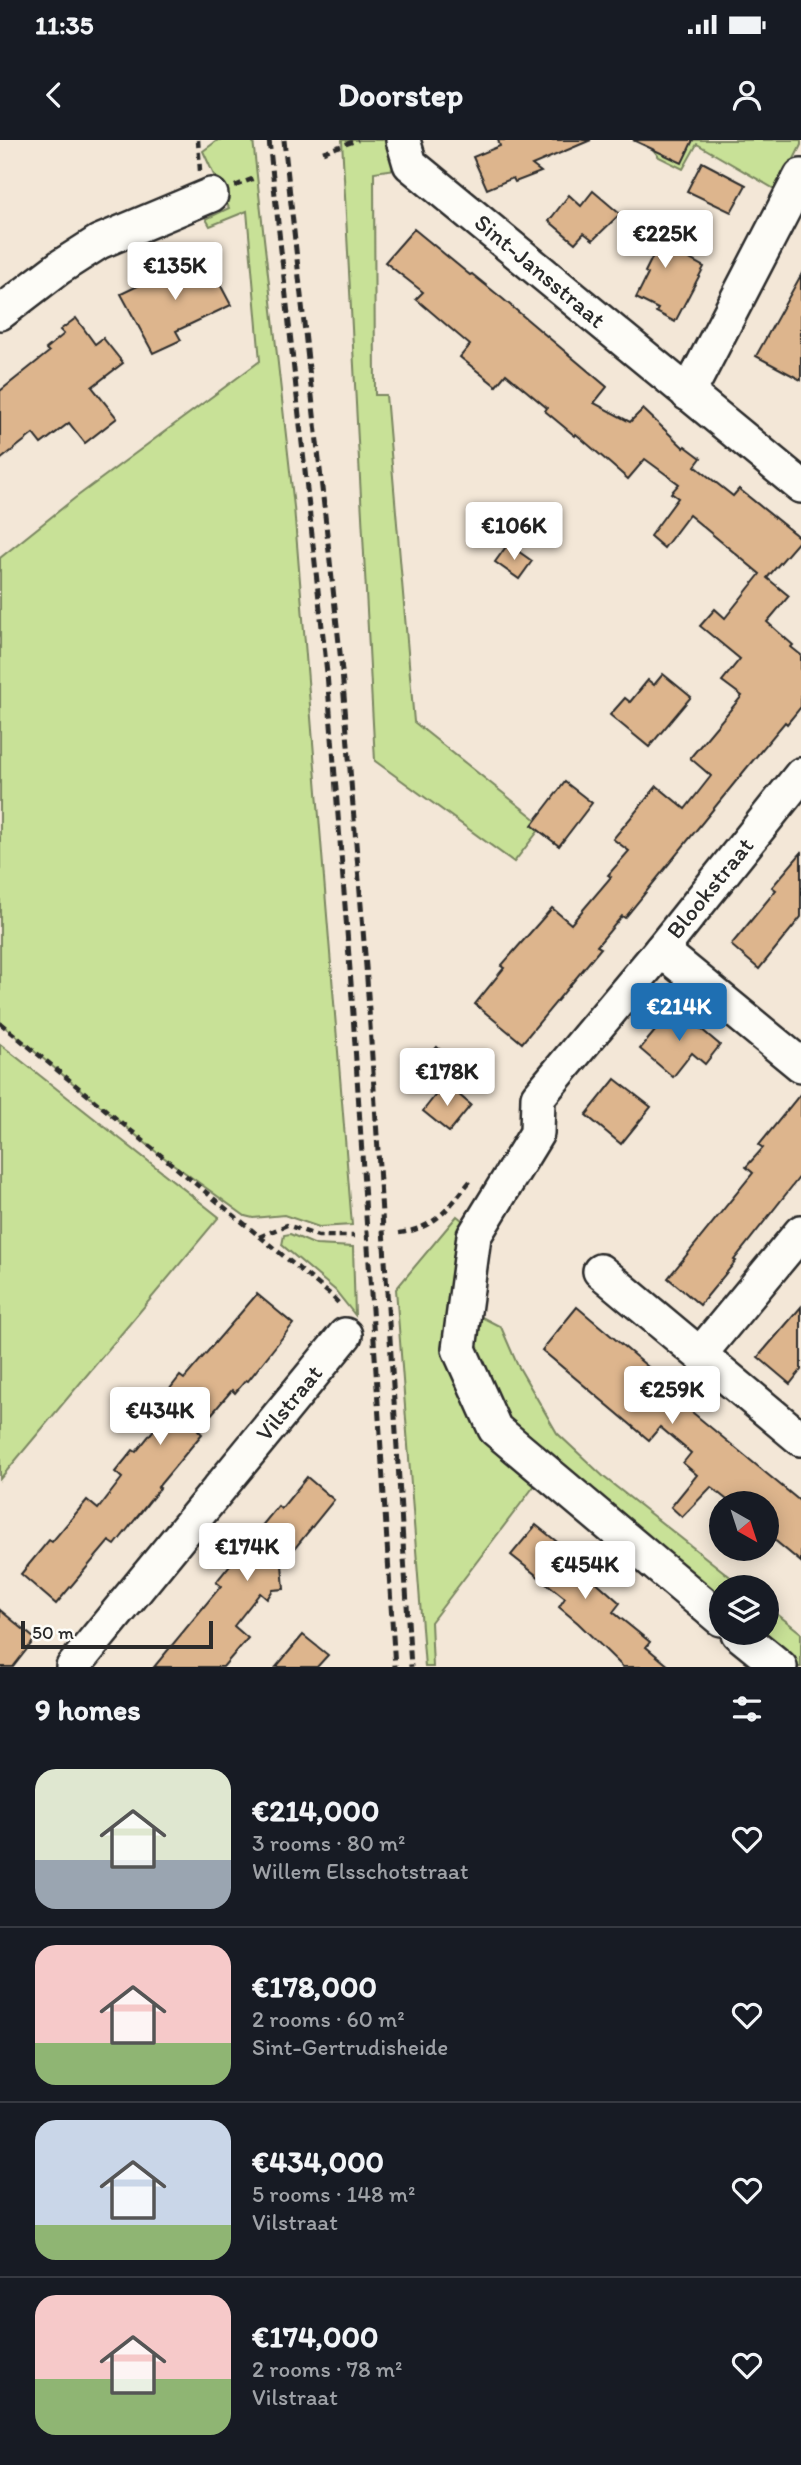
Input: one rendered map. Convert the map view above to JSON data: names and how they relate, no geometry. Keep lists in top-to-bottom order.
{
  "streets": {
    "street": ["Sint-Jansstraat", "Blookstraat", "Vilstraat"]
  },
  "scale_bar": "50 m",
  "north": "bottom right",
  "page": {
    "status": "11:35",
    "header": "Doorstep",
    "price": [
      "€225K",
      "€135K",
      "€106K",
      "€214K",
      "€178K",
      "€259K",
      "€434K",
      "€174K",
      "€454K"
    ],
    "scale": "50 m",
    "heading": "9 homes",
    "list": [
      {
        "name": "€214,000",
        "note": "3 rooms · 80 m² · Willem Elsschotstraat"
      },
      {
        "name": "€178,000",
        "note": "2 rooms · 60 m² · Sint-Gertrudisheide"
      },
      {
        "name": "€434,000",
        "note": "5 rooms · 148 m² · Vilstraat"
      },
      {
        "name": "€174,000",
        "note": "2 rooms · 78 m² · Vilstraat"
      }
    ]
  }
}
